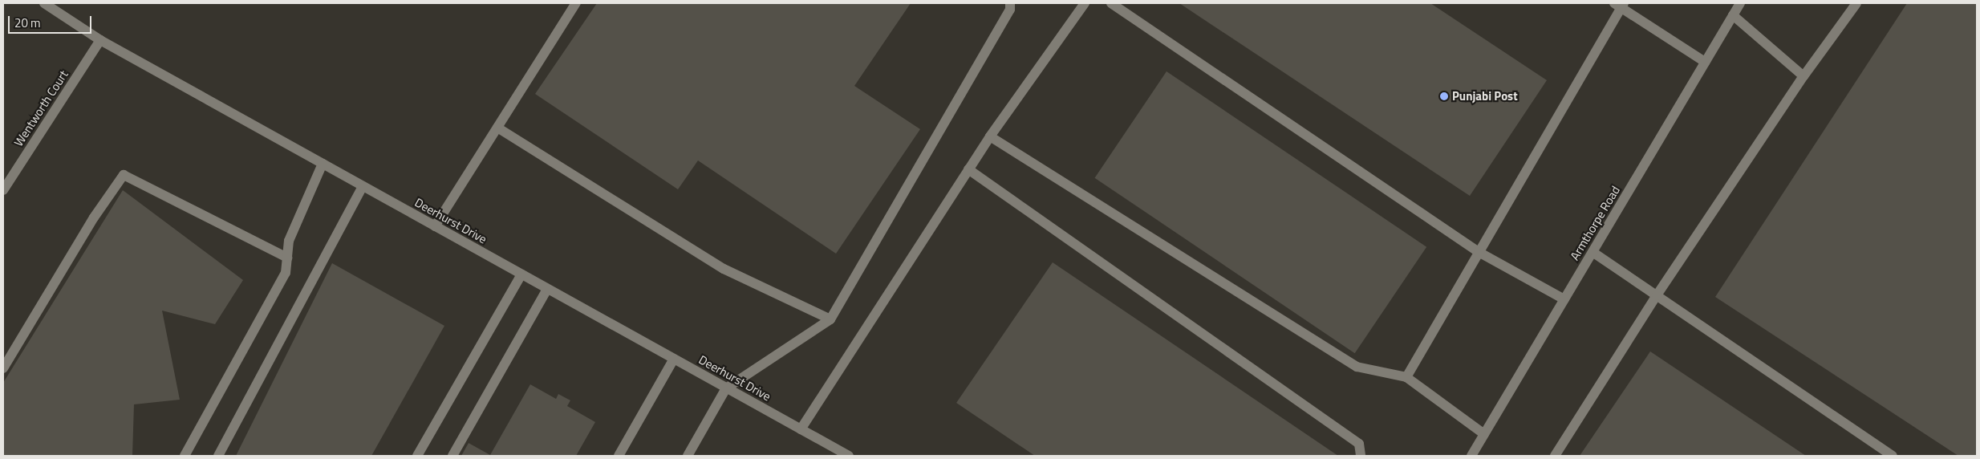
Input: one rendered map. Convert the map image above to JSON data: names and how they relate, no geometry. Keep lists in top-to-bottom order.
{
  "streets": {
    "street": ["Wentworth Court", "Deerhurst Drive", "Armthorpe Road"]
  },
  "crossings": [
    ["Wentworth Court", "Deerhurst Drive"]
  ],
  "places": ["Punjabi Post"],
  "scale_bar": "20 m"
}
